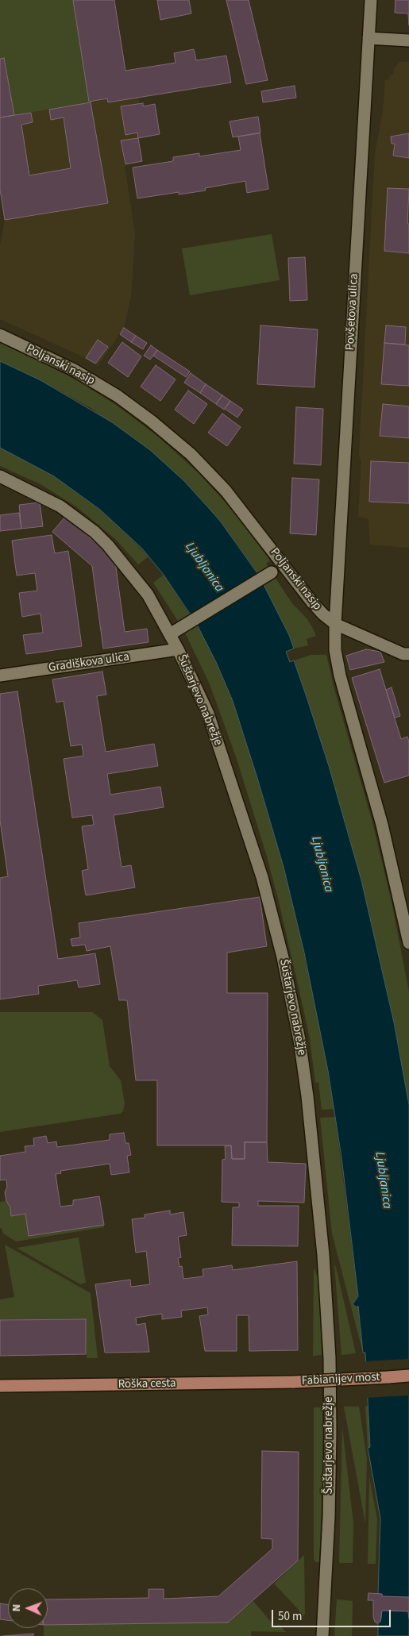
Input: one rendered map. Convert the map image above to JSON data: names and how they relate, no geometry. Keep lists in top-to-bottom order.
{
  "streets": {
    "main road": ["Fabianijev most", "Roška cesta"],
    "street": [
      "Povšetova ulica",
      "Poljanski nasip",
      "Gradiškova ulica",
      "Šuštarjevo nabrežje"
    ]
  },
  "crossings": [
    ["Povšetova ulica", "Poljanski nasip"],
    ["Gradiškova ulica", "Šuštarjevo nabrežje"],
    ["Fabianijev most", "Roška cesta"]
  ],
  "water": ["Ljubljanica"],
  "scale_bar": "50 m",
  "north": "left"
}
